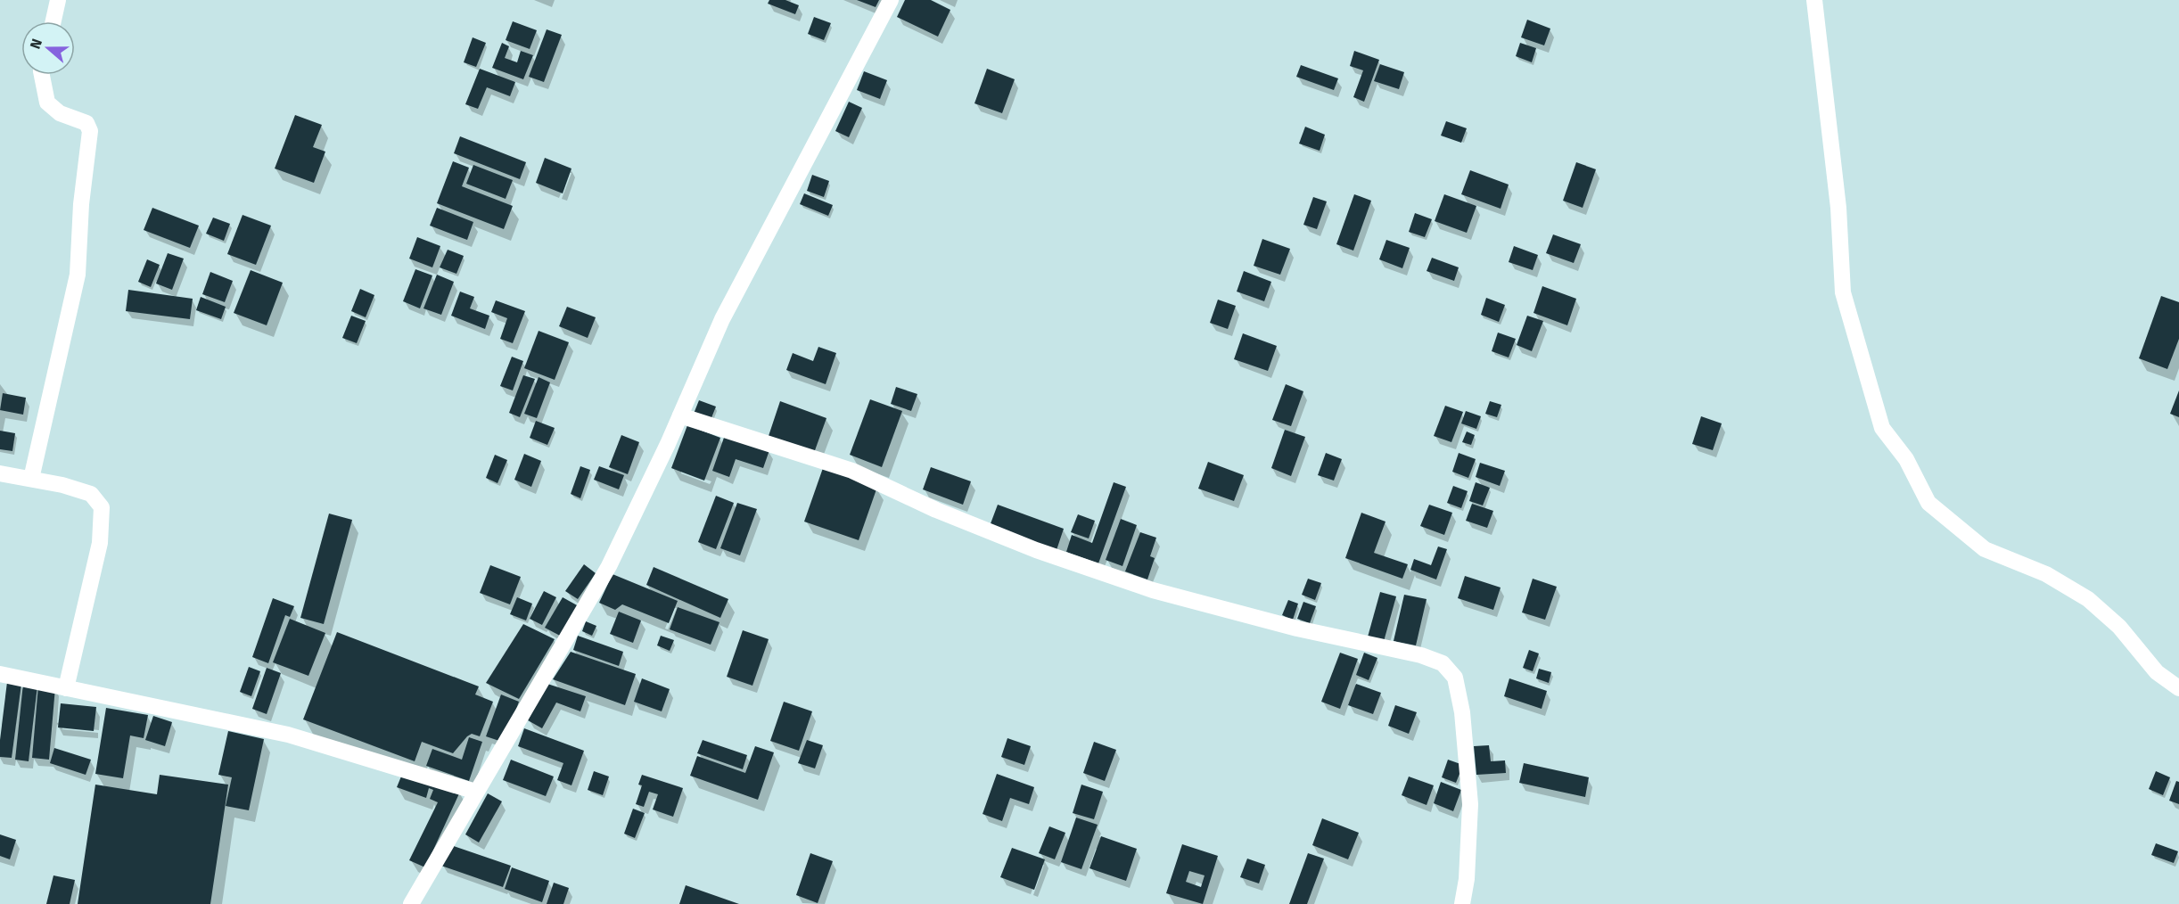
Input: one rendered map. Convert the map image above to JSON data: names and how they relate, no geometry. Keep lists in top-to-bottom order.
{
  "north": "left"
}
